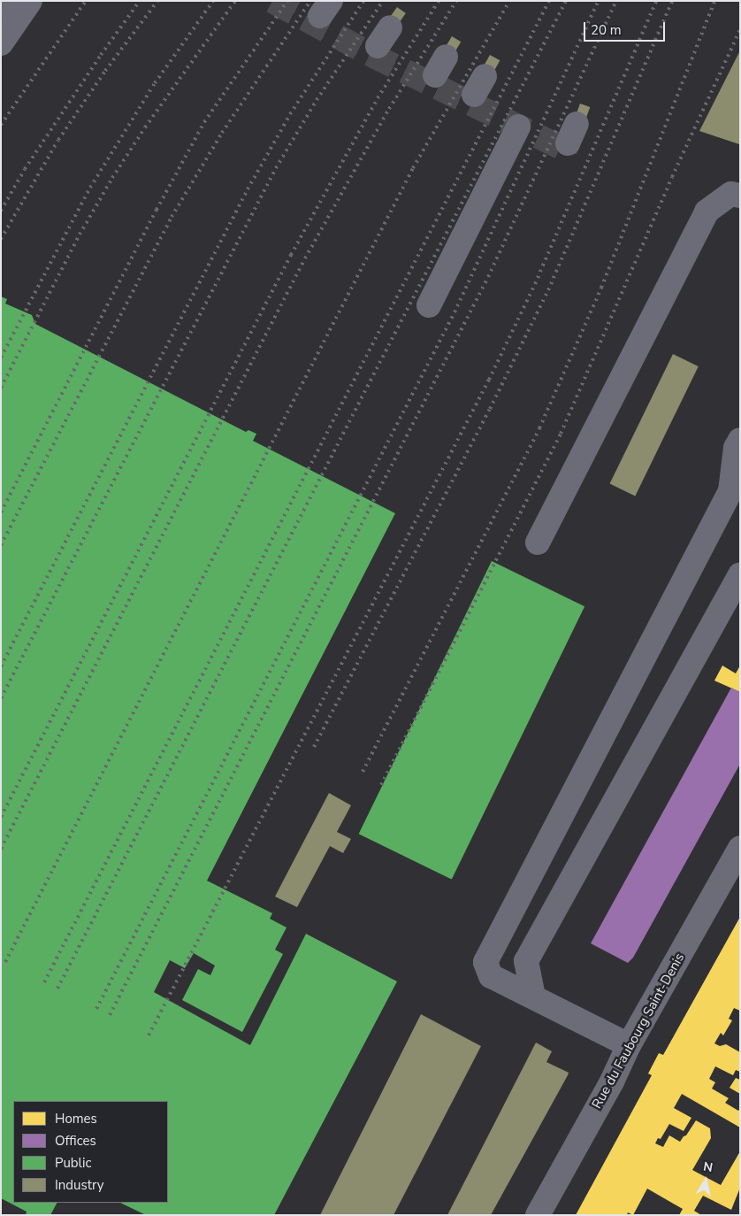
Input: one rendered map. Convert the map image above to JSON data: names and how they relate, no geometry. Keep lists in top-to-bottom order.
{
  "streets": {
    "street": ["Rue du Faubourg Saint-Denis"]
  },
  "legend": [
    "Homes",
    "Offices",
    "Public",
    "Industry"
  ],
  "scale_bar": "20 m",
  "north": "top"
}
